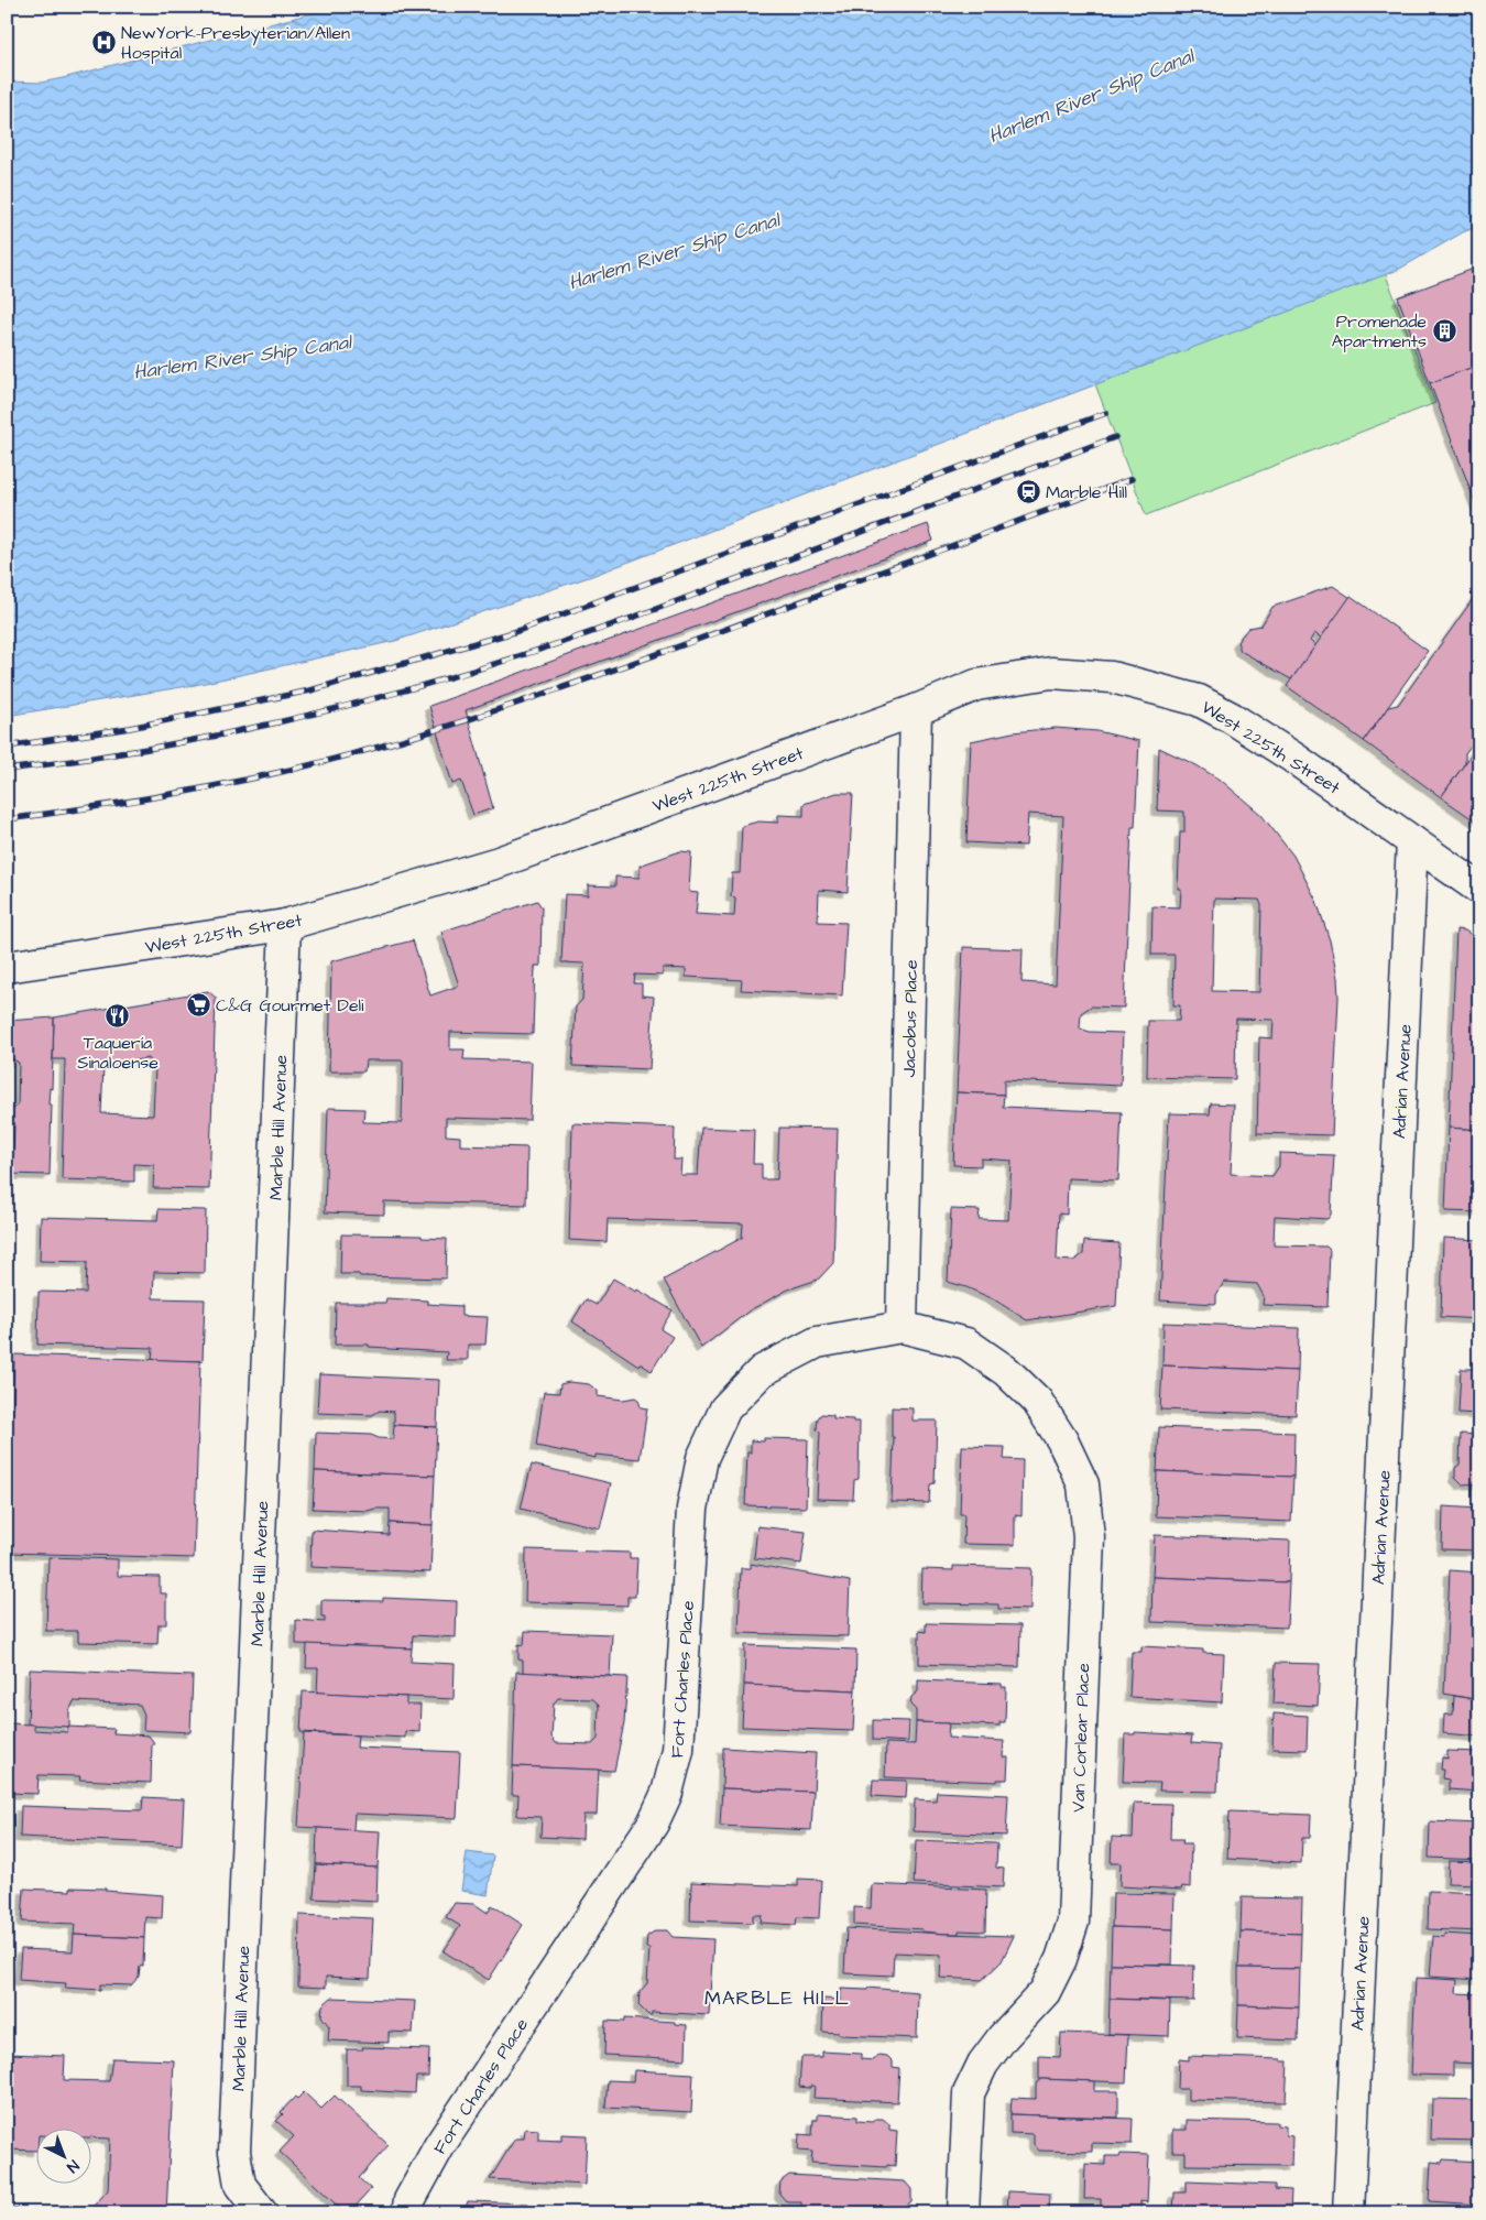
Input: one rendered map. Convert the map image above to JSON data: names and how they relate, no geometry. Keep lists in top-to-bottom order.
{
  "streets": {
    "street": [
      "West 225th Street",
      "Jacobus Place",
      "Adrian Avenue",
      "Marble Hill Avenue",
      "Fort Charles Place",
      "Van Corlear Place"
    ]
  },
  "crossings": [
    ["West 225th Street", "Jacobus Place"],
    ["West 225th Street", "Adrian Avenue"],
    ["West 225th Street", "Marble Hill Avenue"],
    ["Jacobus Place", "Fort Charles Place"],
    ["Jacobus Place", "Van Corlear Place"],
    ["Fort Charles Place", "Van Corlear Place"]
  ],
  "districts": ["MARBLE HILL"],
  "water": ["Harlem River Ship Canal"],
  "places": {
    "hospital": ["NewYork-Presbyterian/Allen Hospital"],
    "building": ["Promenade Apartments"],
    "station": ["Marble Hill"],
    "supermarket": ["C&G Gourmet Deli"],
    "restaurant": ["Taquería Sinaloense"]
  },
  "north": "bottom right"
}
